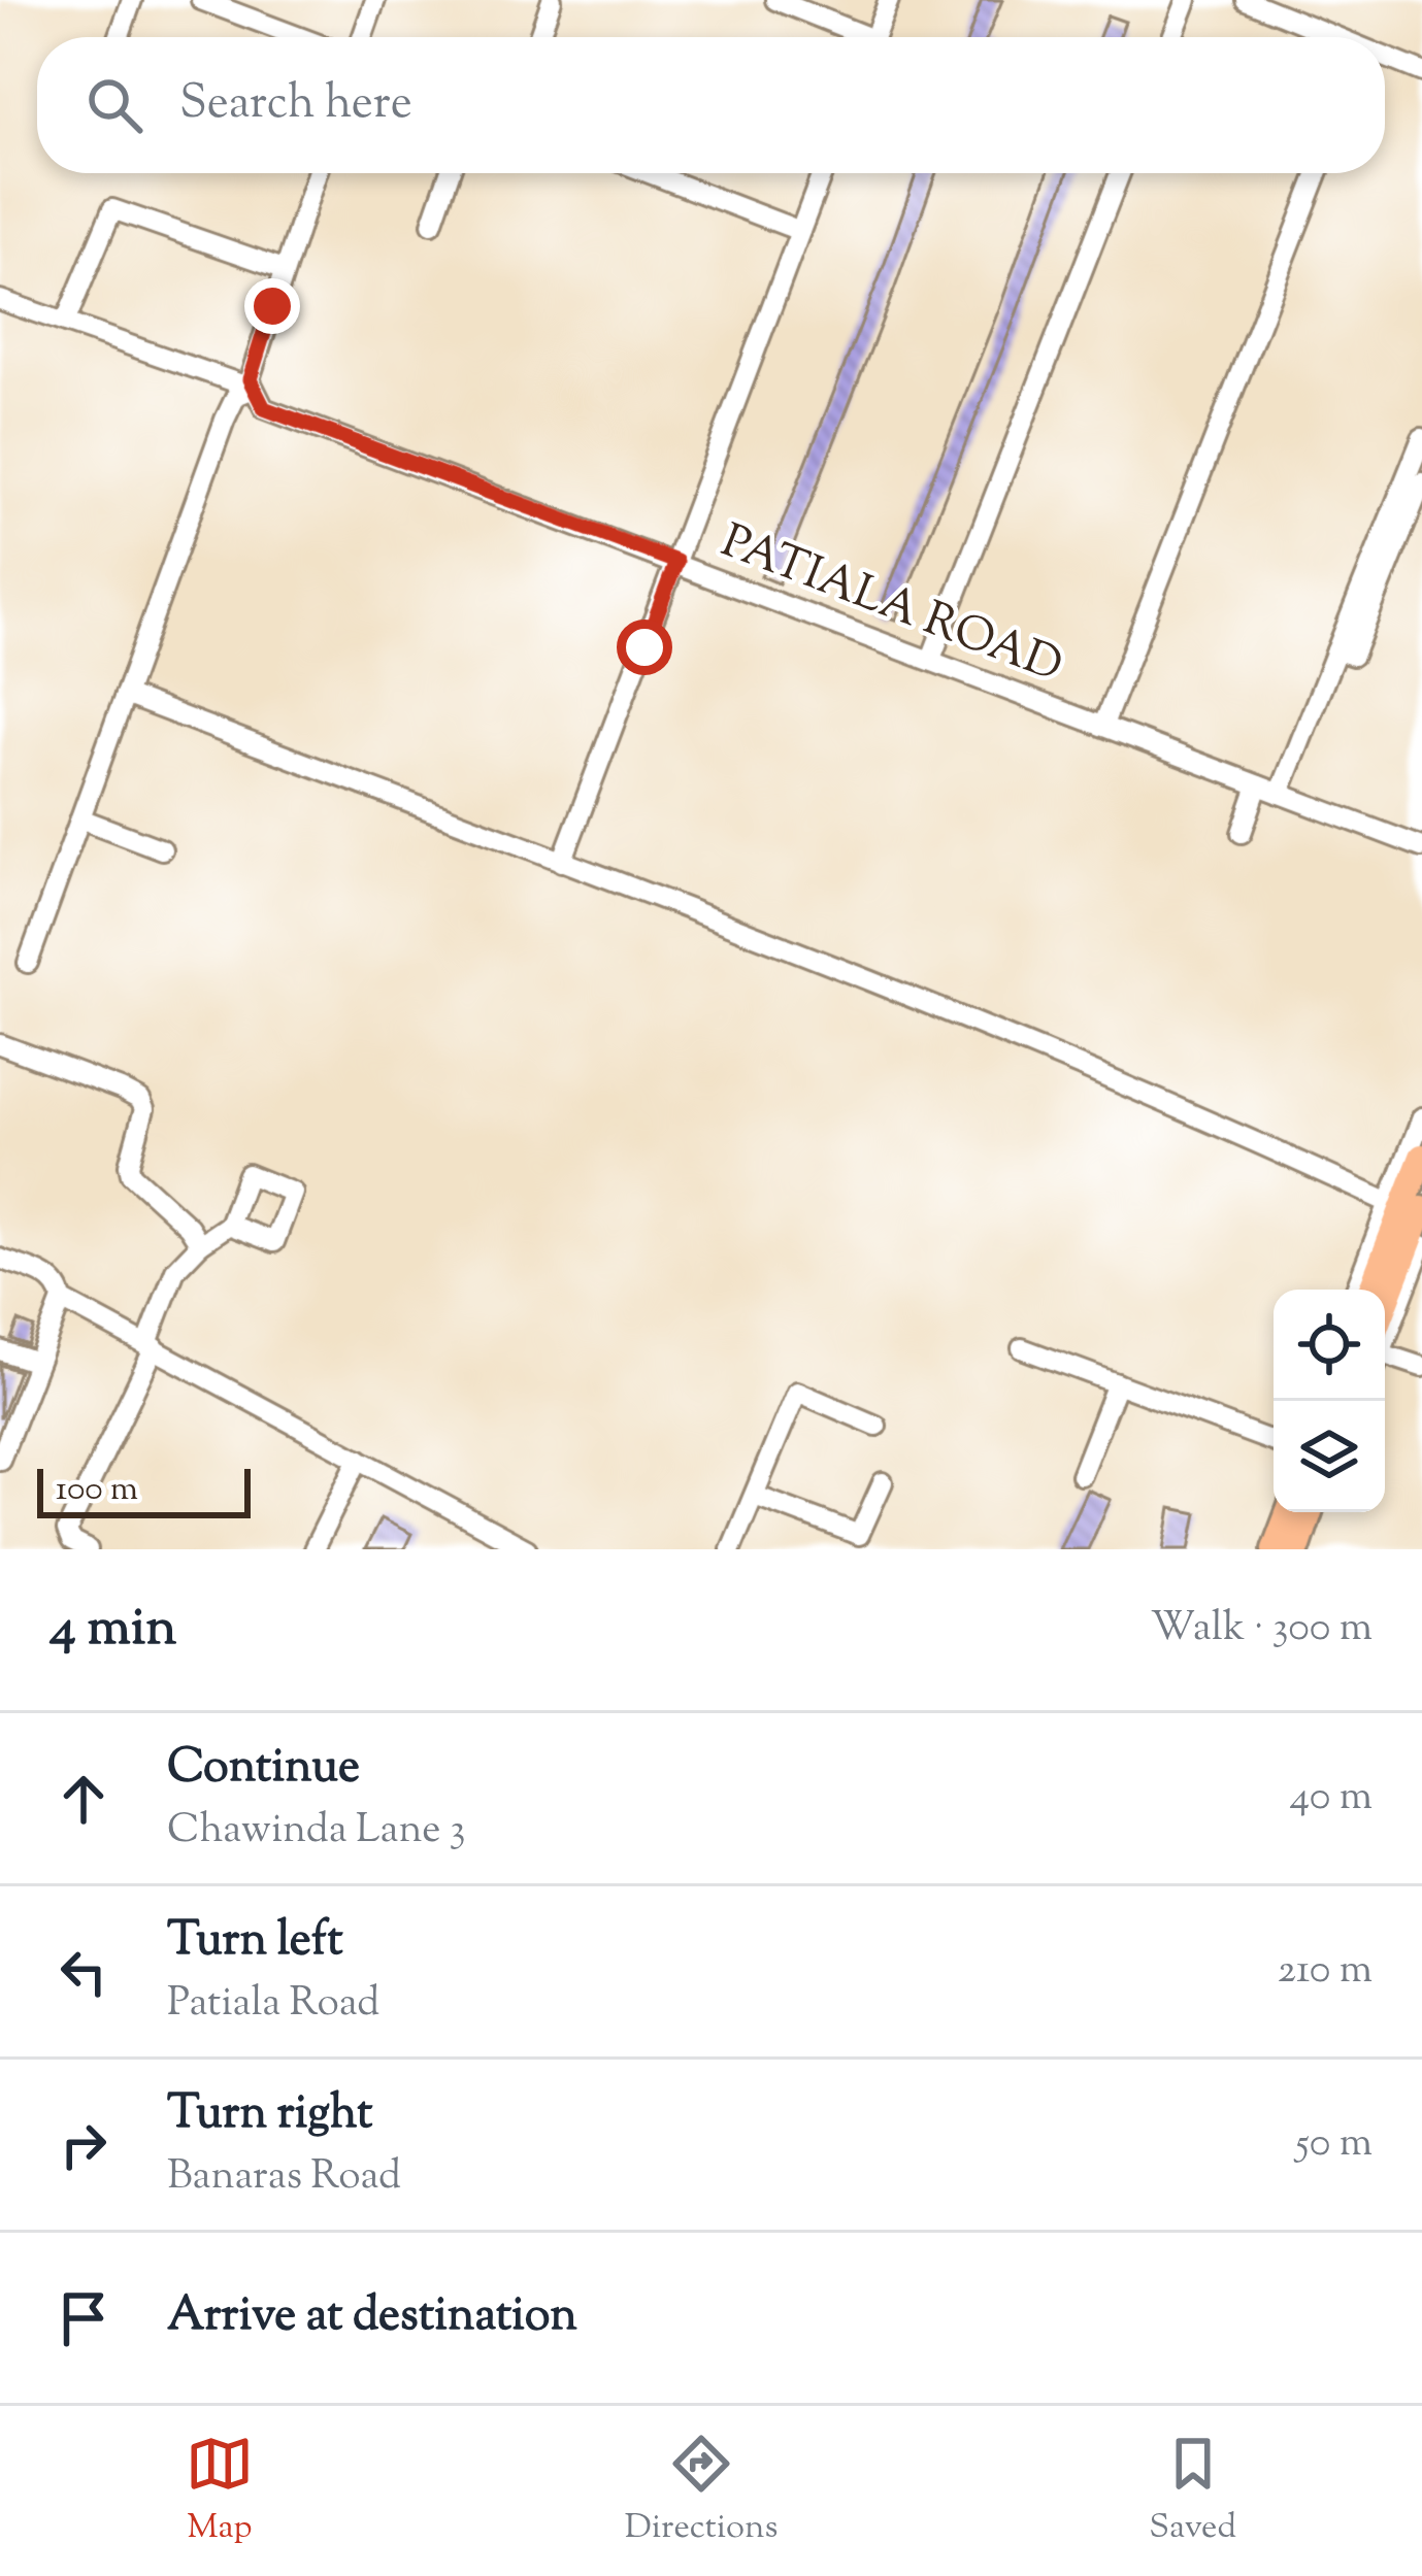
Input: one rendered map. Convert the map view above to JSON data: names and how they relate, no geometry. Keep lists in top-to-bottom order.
{
  "streets": {
    "street": ["PATIALA ROAD"]
  },
  "scale_bar": "100 m",
  "page": {
    "search": "Search here",
    "scale": "100 m",
    "heading": ["4 min", "Walk · 300 m"],
    "list": [
      ["Continue", "Chawinda Lane 3", "40 m"],
      ["Turn left", "Patiala Road", "210 m"],
      ["Turn right", "Banaras Road", "50 m"],
      "Arrive at destination"
    ],
    "nav": ["Map", "Directions", "Saved"]
  }
}
